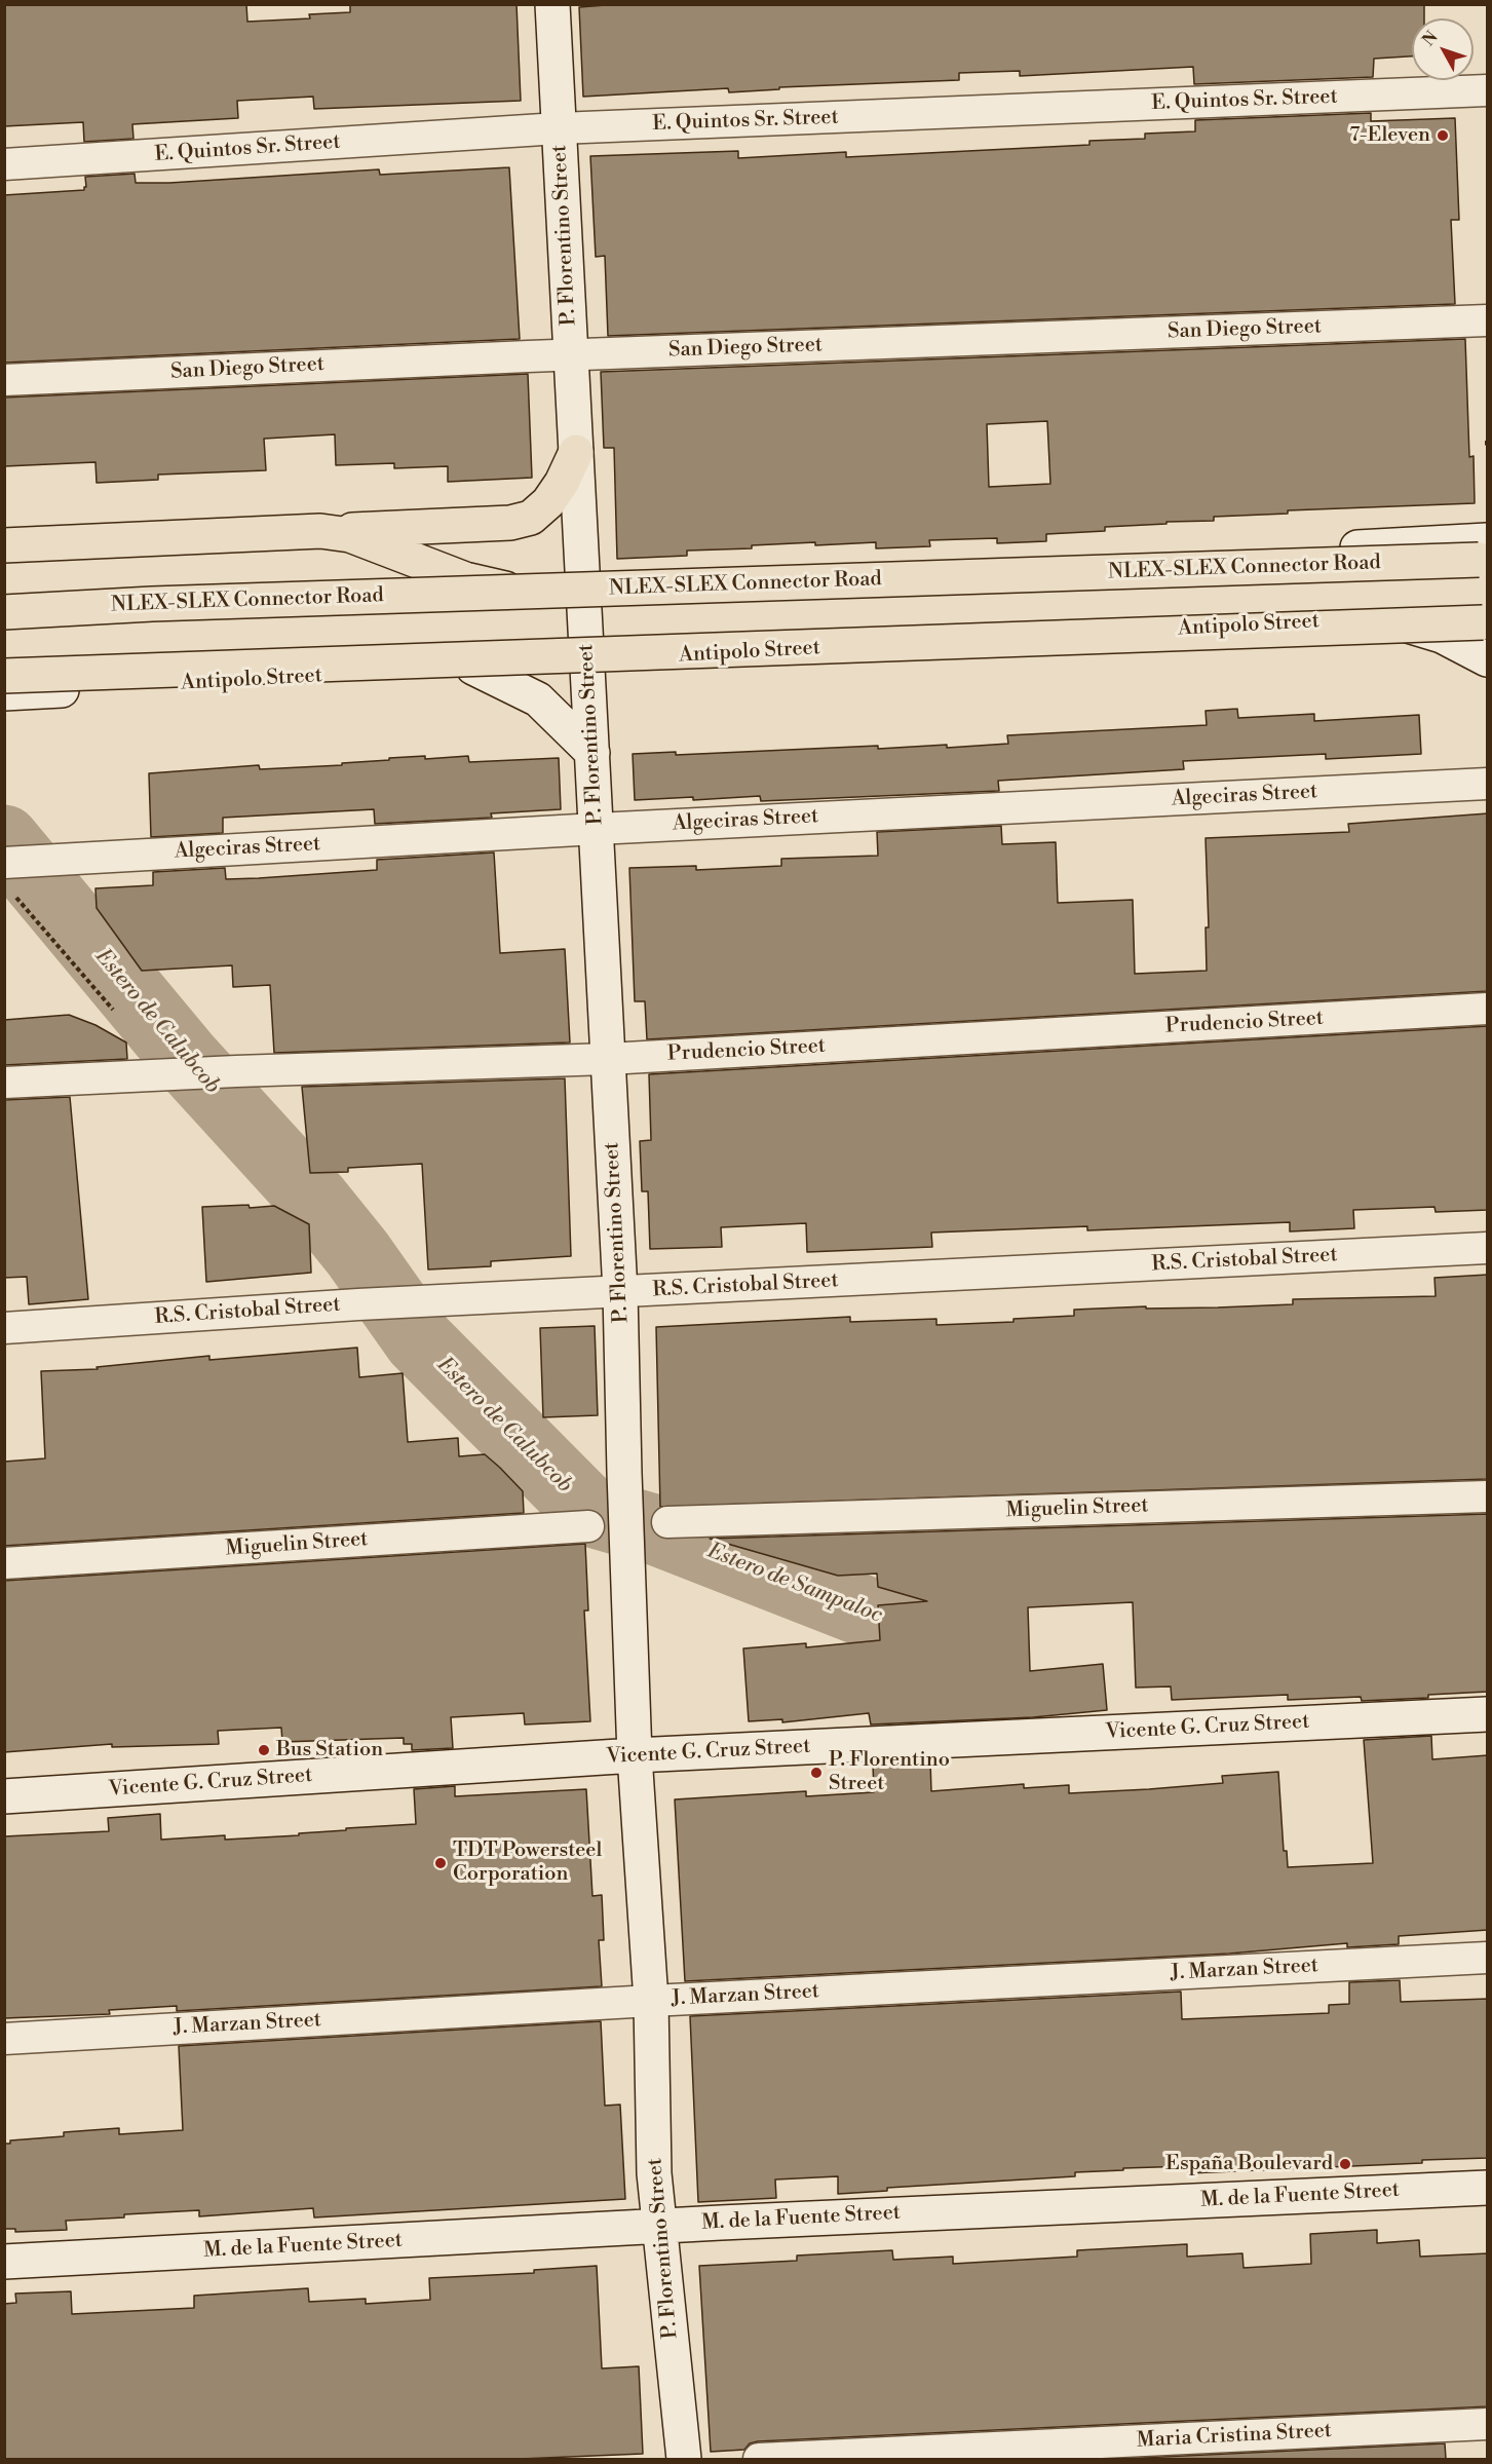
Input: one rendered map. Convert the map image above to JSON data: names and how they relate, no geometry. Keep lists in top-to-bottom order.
{
  "streets": {
    "highway": ["NLEX-SLEX Connector Road"],
    "street": [
      "E. Quintos Sr. Street",
      "P. Florentino Street",
      "San Diego Street",
      "Antipolo Street",
      "Algeciras Street",
      "Prudencio Street",
      "R.S. Cristobal Street",
      "Miguelin Street",
      "Vicente G. Cruz Street",
      "J. Marzan Street",
      "M. de la Fuente Street",
      "Maria Cristina Street"
    ]
  },
  "crossings": [
    ["E. Quintos Sr. Street", "P. Florentino Street"],
    ["P. Florentino Street", "San Diego Street"],
    ["P. Florentino Street", "Antipolo Street"],
    ["P. Florentino Street", "Algeciras Street"],
    ["P. Florentino Street", "Prudencio Street"],
    ["P. Florentino Street", "R.S. Cristobal Street"],
    ["P. Florentino Street", "Vicente G. Cruz Street"],
    ["P. Florentino Street", "J. Marzan Street"],
    ["P. Florentino Street", "M. de la Fuente Street"]
  ],
  "water": ["Estero de Calubcob", "Estero de Sampaloc"],
  "places": [
    "7-Eleven",
    "Bus Station",
    "P. Florentino Street",
    "TDT Powersteel Corporation",
    "España Boulevard"
  ],
  "north": "top left"
}
